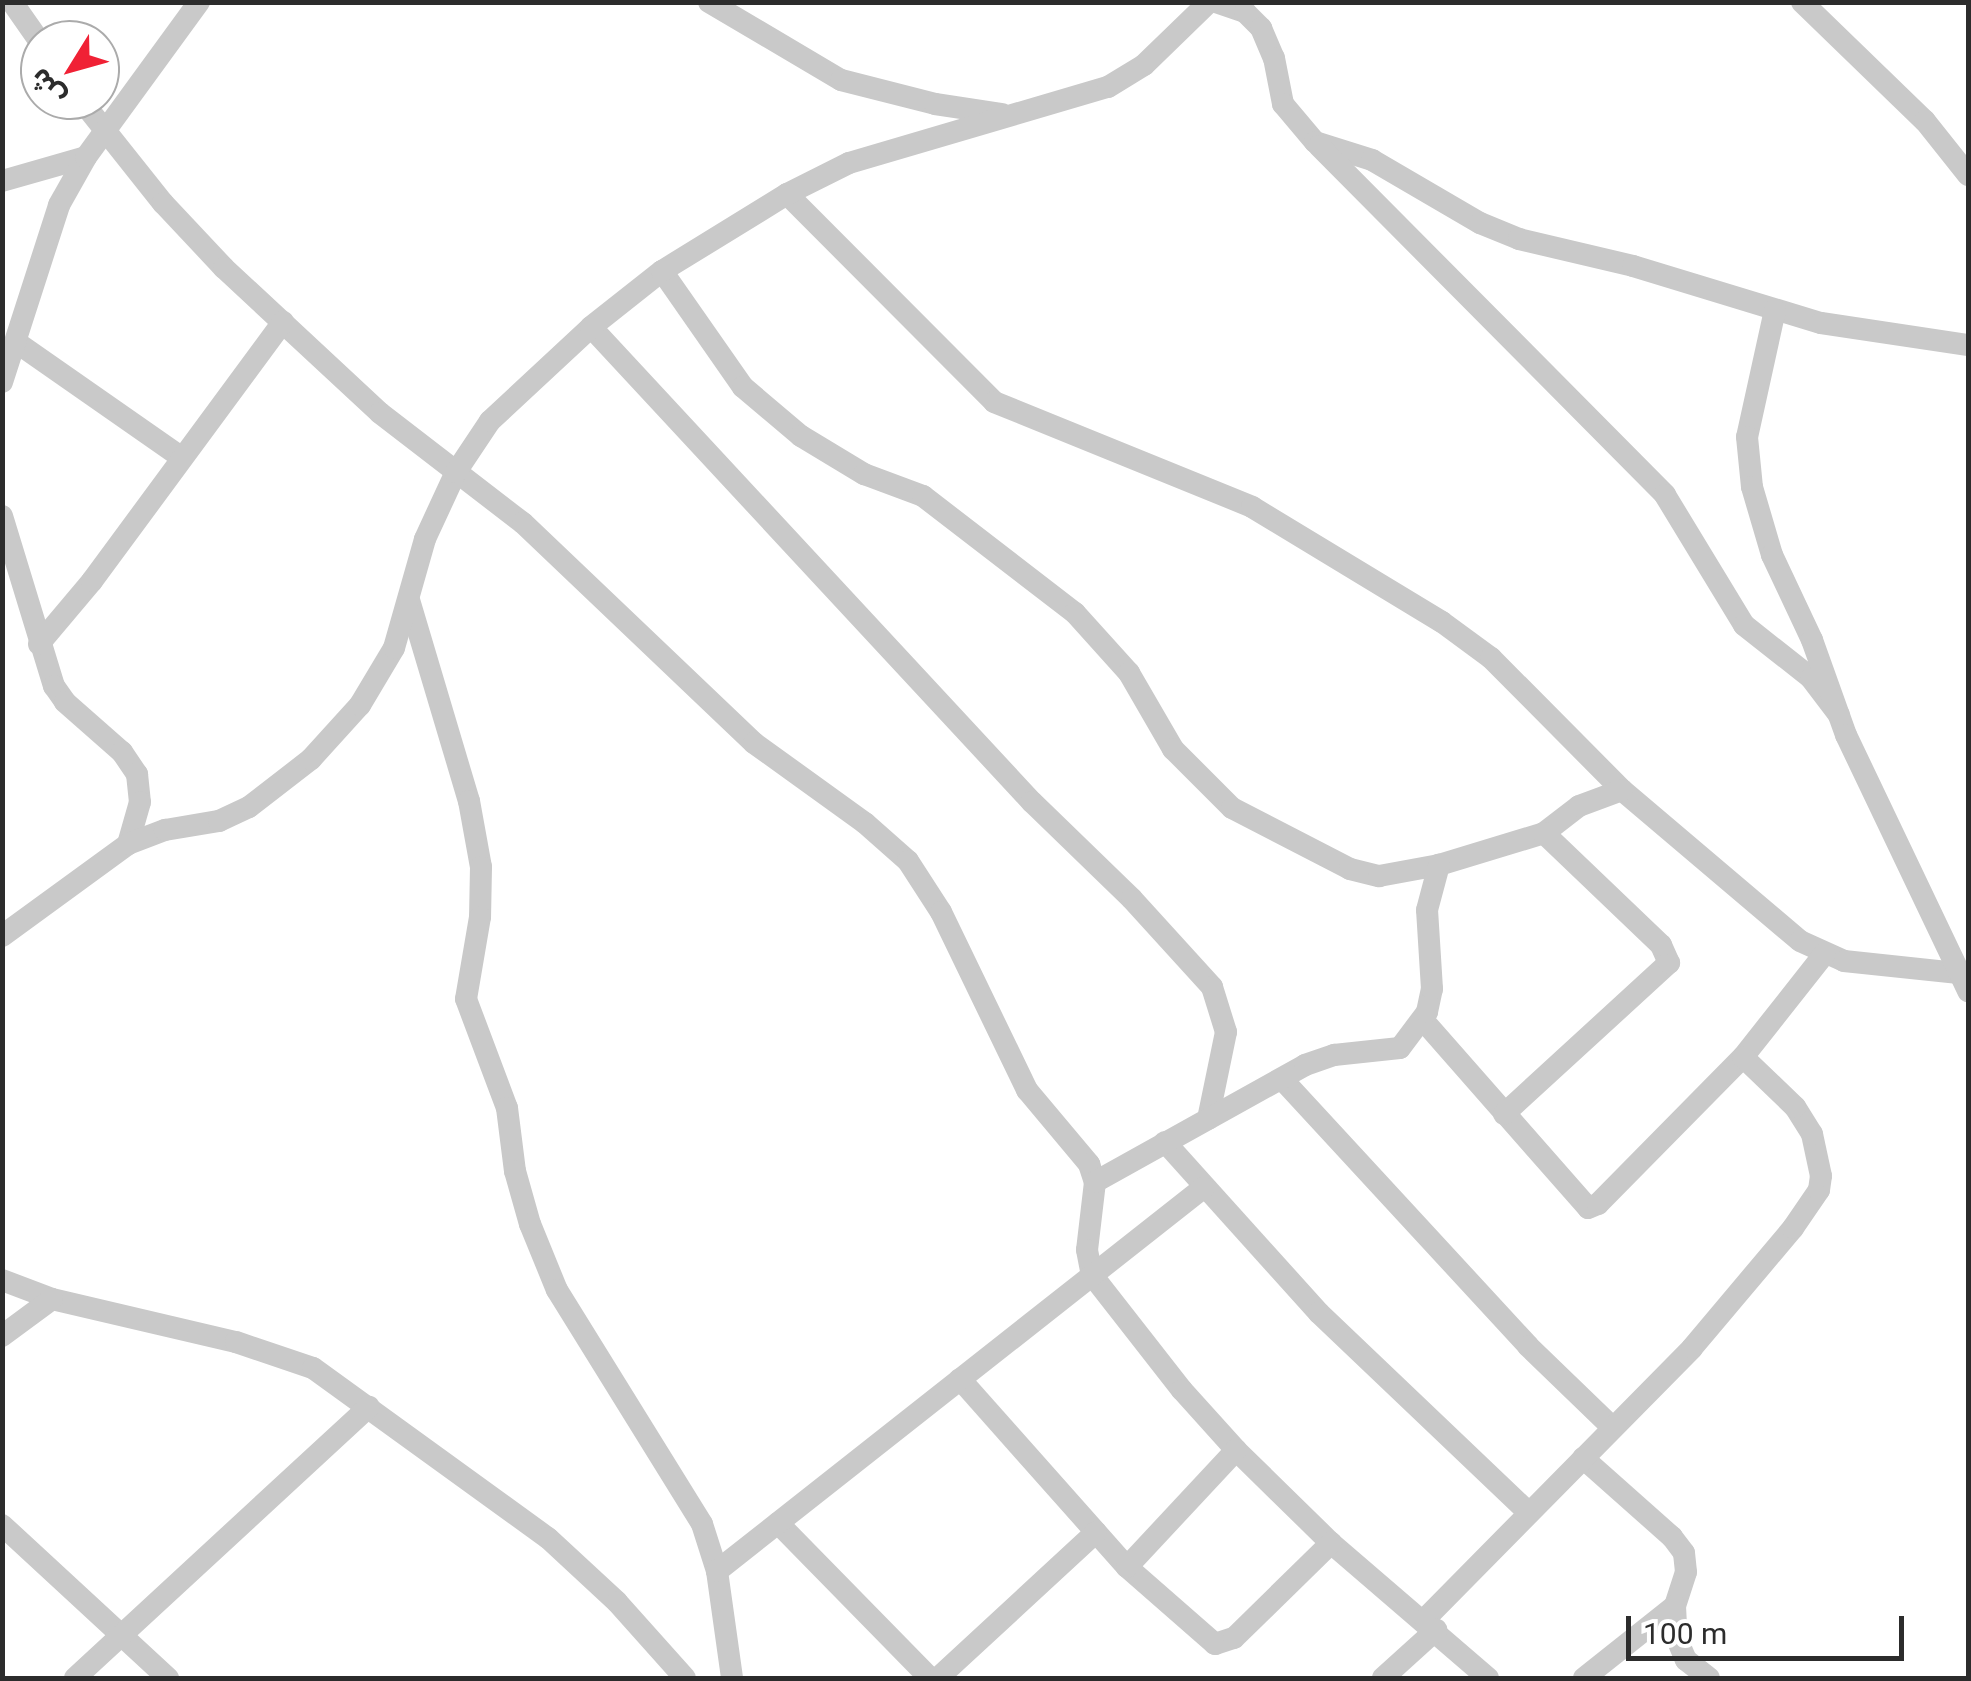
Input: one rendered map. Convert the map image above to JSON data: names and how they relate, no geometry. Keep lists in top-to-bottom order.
{
  "scale_bar": "100 m",
  "north": "bottom left"
}
